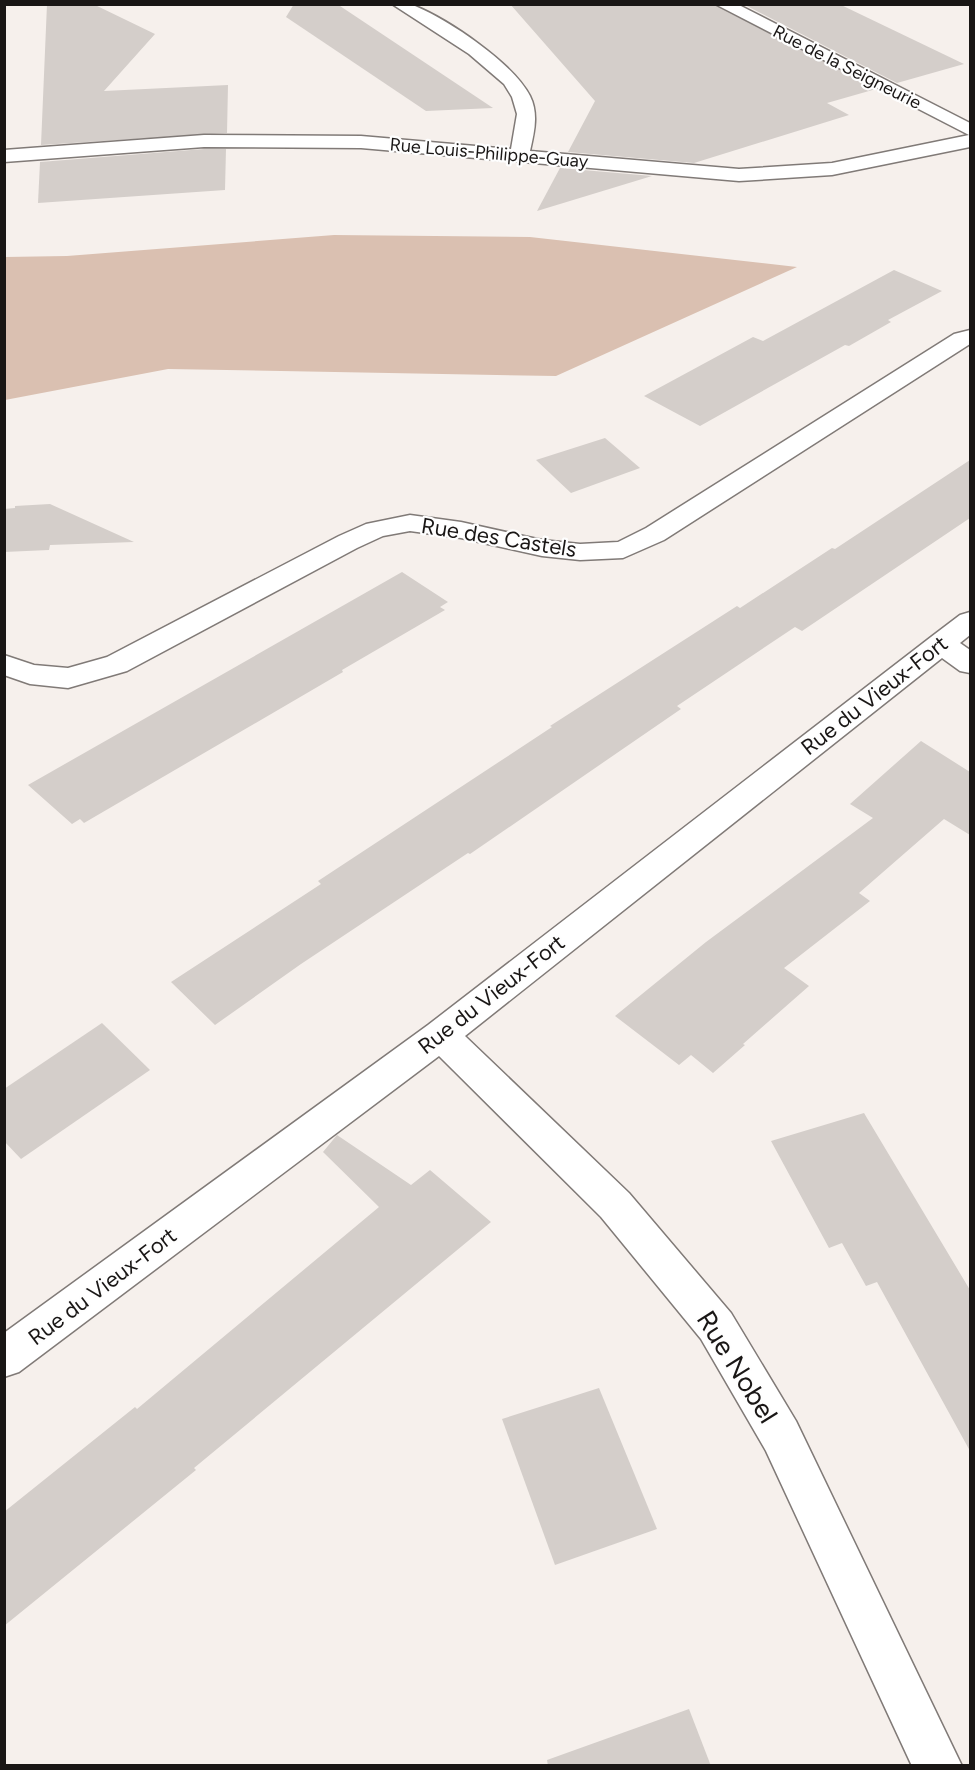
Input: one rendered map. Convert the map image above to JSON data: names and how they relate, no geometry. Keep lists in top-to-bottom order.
{
  "streets": {
    "street": [
      "Rue de la Seigneurie",
      "Rue Louis-Philippe-Guay",
      "Rue des Castels",
      "Rue du Vieux-Fort",
      "Rue Nobel"
    ]
  },
  "crossings": [
    ["Rue du Vieux-Fort", "Rue Nobel"]
  ]
}
